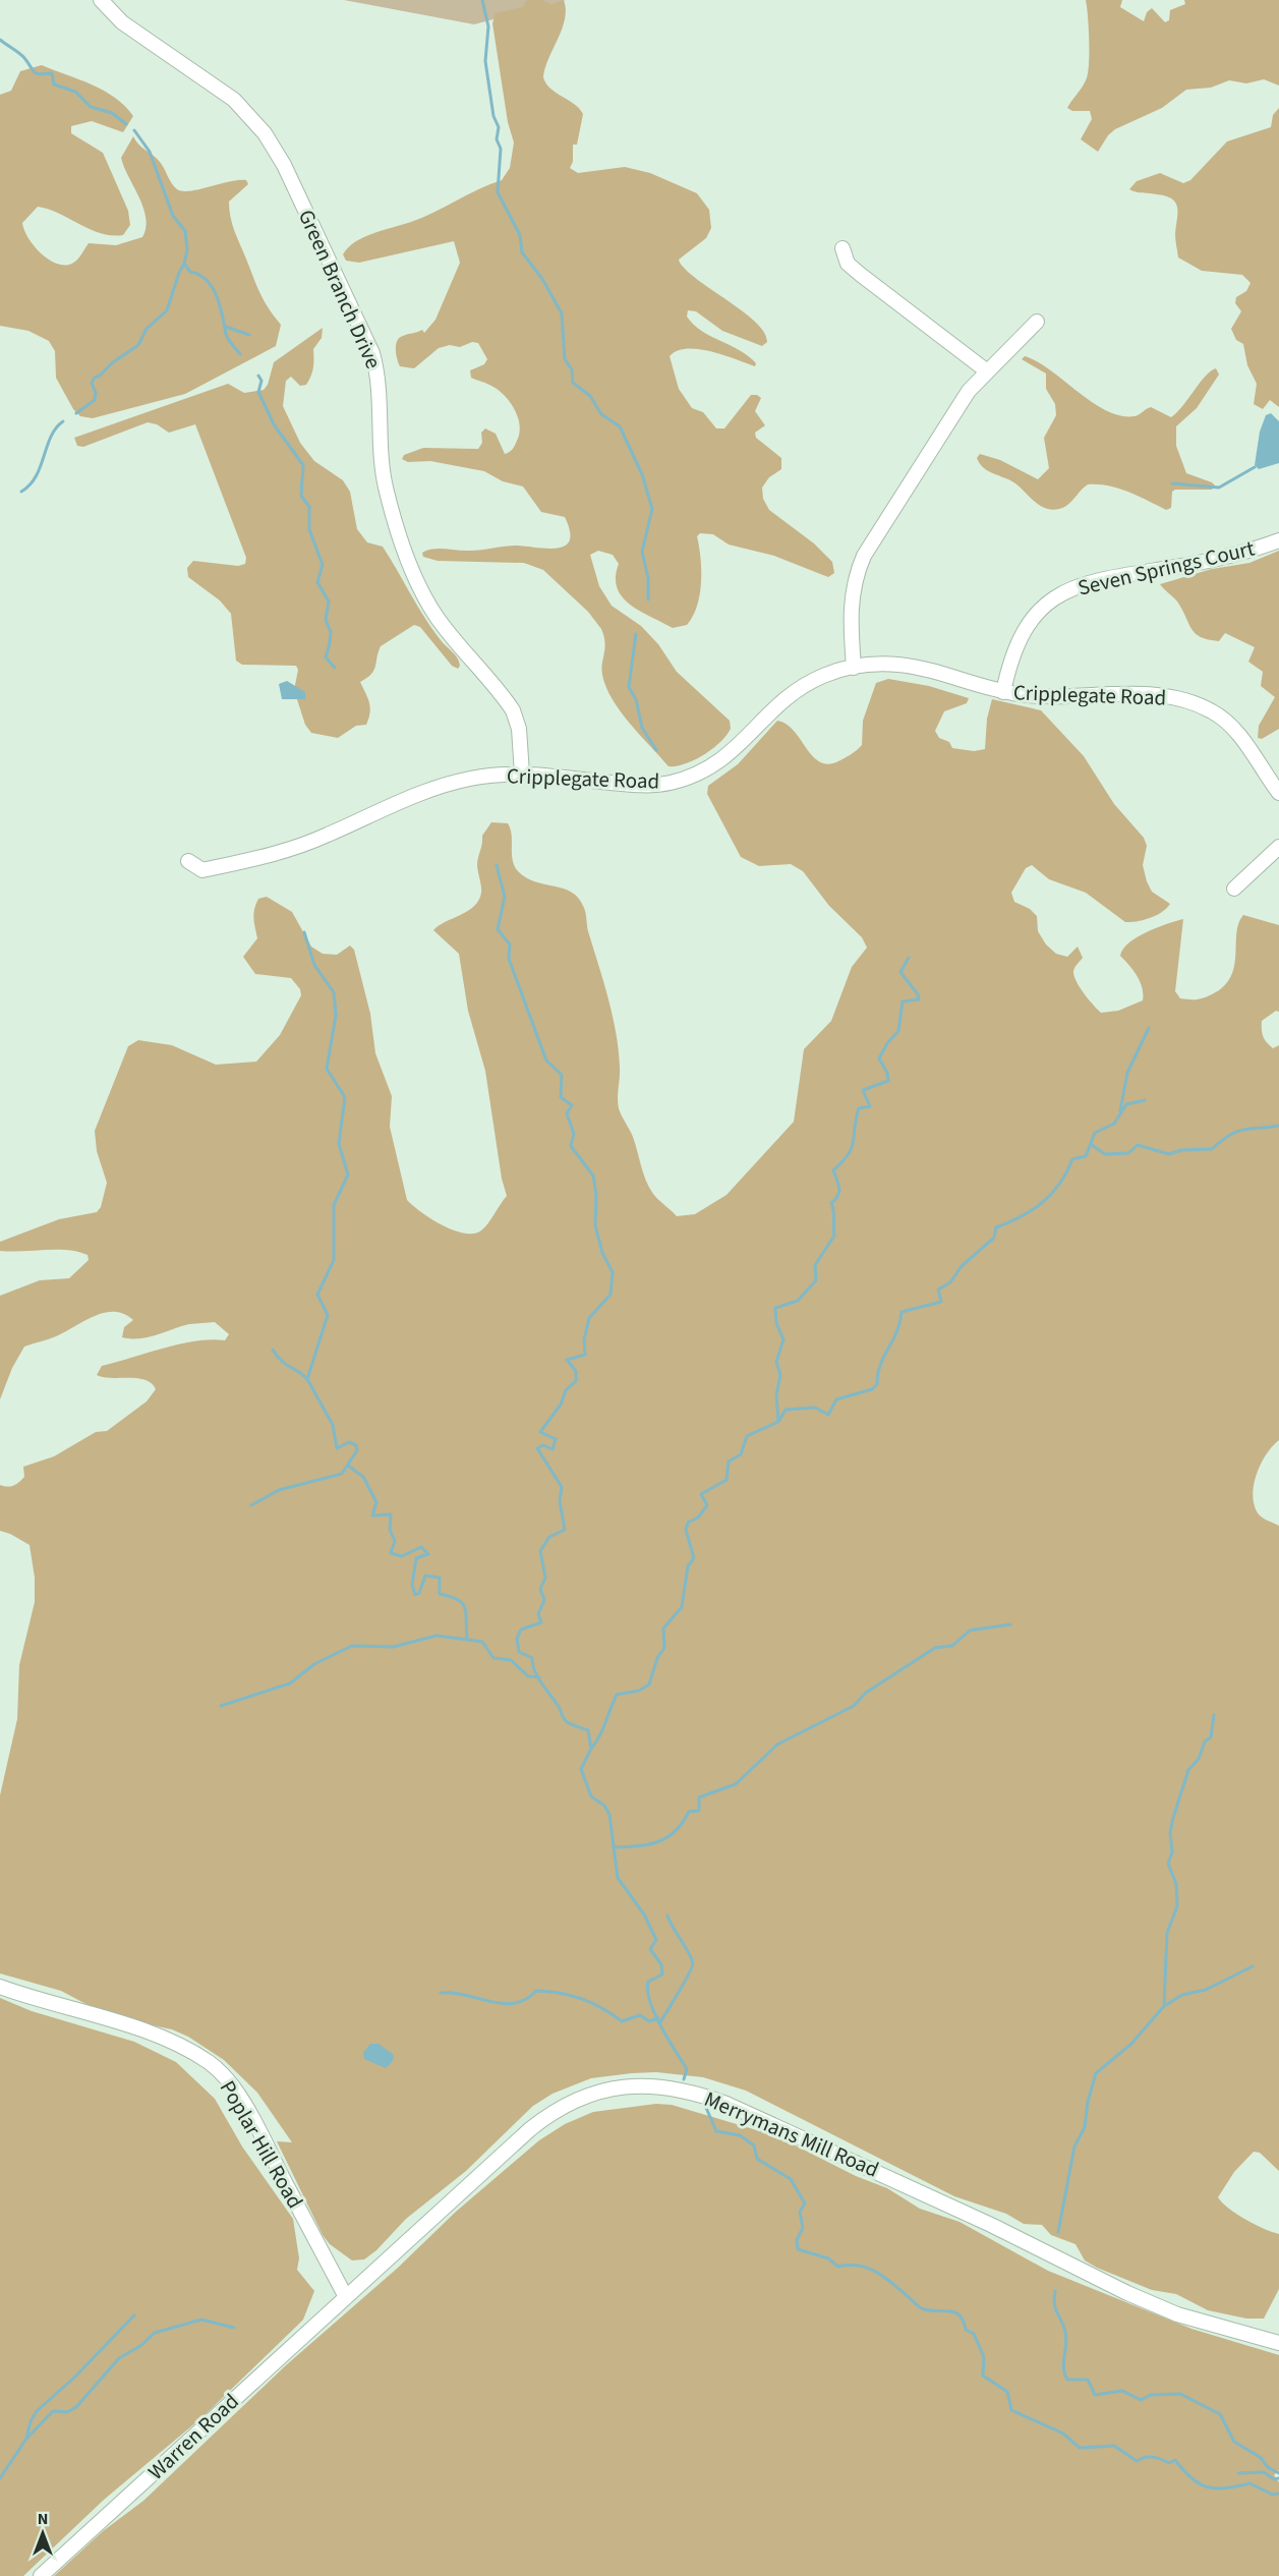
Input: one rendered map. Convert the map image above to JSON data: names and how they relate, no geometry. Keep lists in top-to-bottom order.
{
  "streets": {
    "street": [
      "Green Branch Drive",
      "Seven Springs Court",
      "Cripplegate Road",
      "Merrymans Mill Road",
      "Poplar Hill Road",
      "Warren Road"
    ]
  },
  "crossings": [
    ["Green Branch Drive", "Cripplegate Road"],
    ["Seven Springs Court", "Cripplegate Road"],
    ["Merrymans Mill Road", "Poplar Hill Road"],
    ["Merrymans Mill Road", "Warren Road"],
    ["Poplar Hill Road", "Warren Road"]
  ],
  "north": "top"
}
